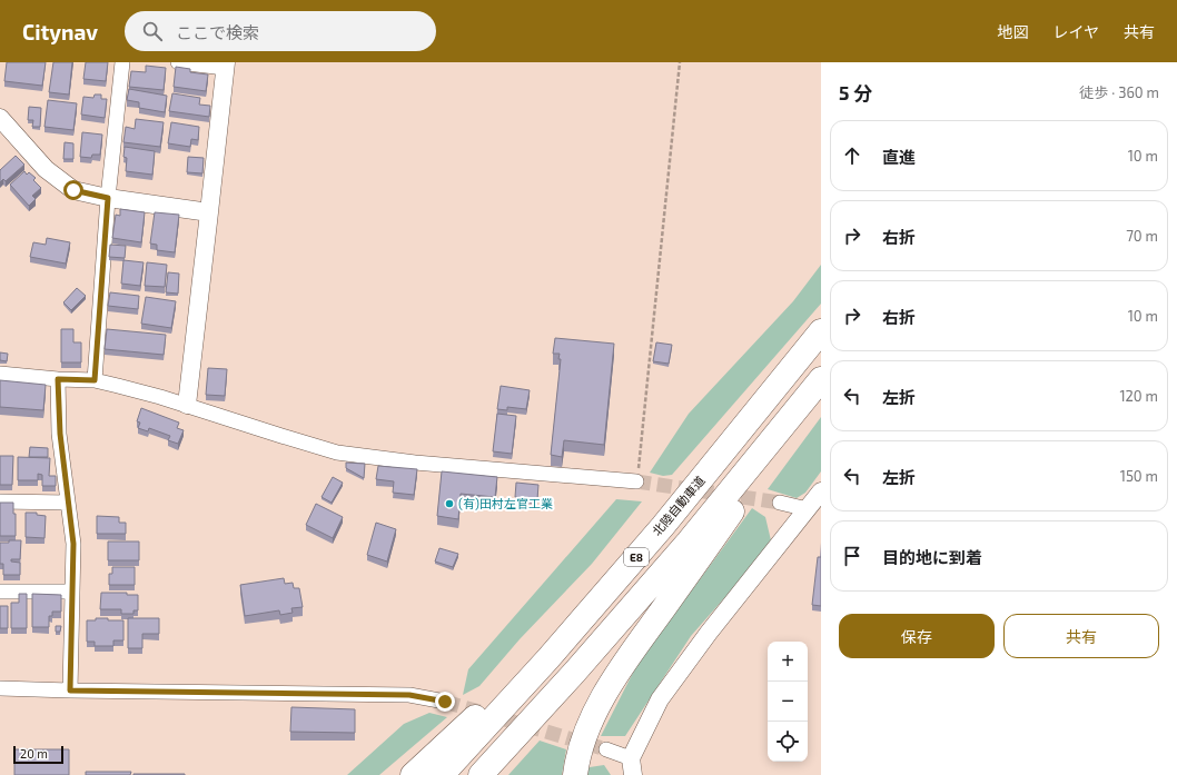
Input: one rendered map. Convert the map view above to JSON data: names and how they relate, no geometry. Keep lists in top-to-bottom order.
{
  "streets": {
    "highway": ["北陸自動車道", "E8"]
  },
  "places": ["(有)田村左官工業"],
  "scale_bar": "20 m",
  "page": {
    "header": "Citynav",
    "search": "ここで検索",
    "nav": ["地図", "レイヤ", "共有"],
    "heading": ["5 分", "徒歩 · 360 m"],
    "list": [
      ["直進", "10 m"],
      ["右折", "70 m"],
      ["右折", "10 m"],
      ["左折", "120 m"],
      ["左折", "150 m"],
      "目的地に到着"
    ],
    "buttons": ["保存", "共有"],
    "map_buttons": ["+", "−"],
    "scale": "20 m"
  }
}
